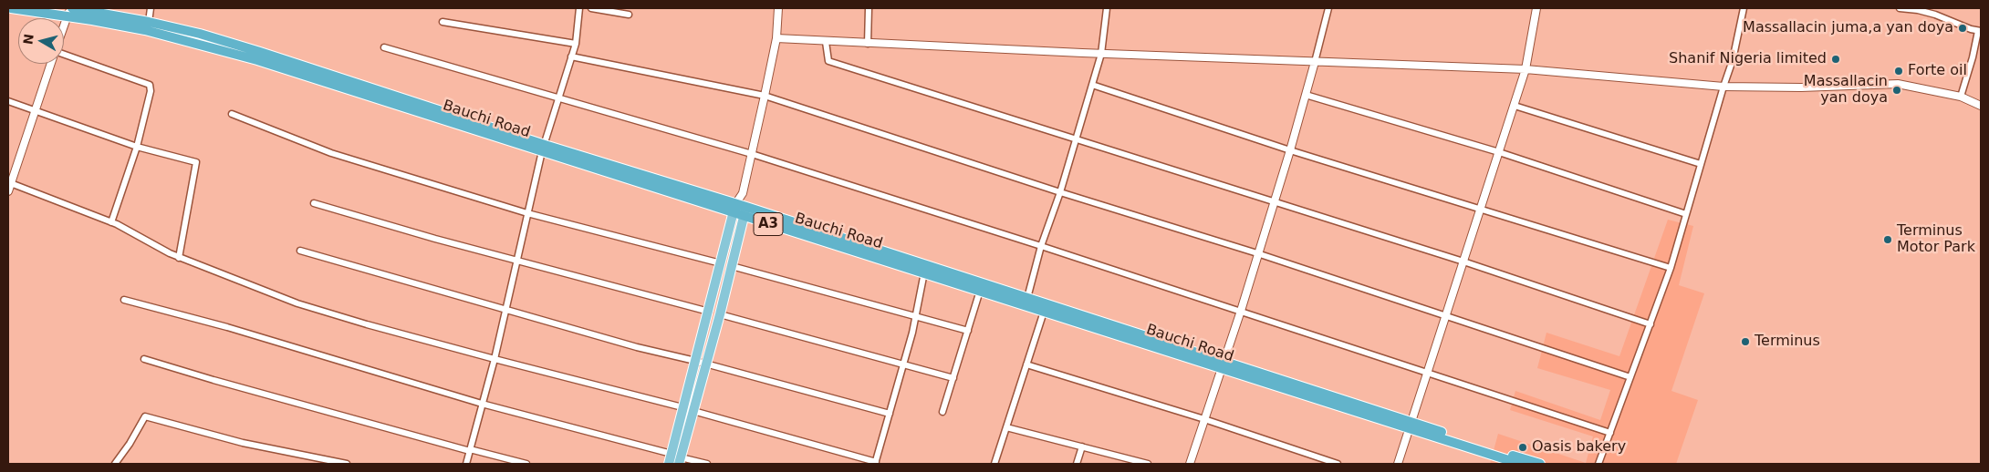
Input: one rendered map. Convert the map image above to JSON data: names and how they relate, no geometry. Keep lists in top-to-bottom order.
{
  "streets": {
    "highway": ["Bauchi Road", "A3"]
  },
  "places": [
    "Massallacin juma,a yan doya",
    "Shanif Nigeria limited",
    "Forte oil",
    "Massallacin yan doya",
    "Terminus Motor Park",
    "Terminus",
    "Oasis bakery"
  ],
  "north": "left"
}
